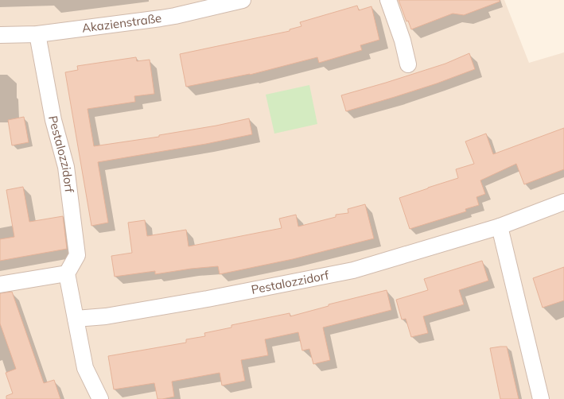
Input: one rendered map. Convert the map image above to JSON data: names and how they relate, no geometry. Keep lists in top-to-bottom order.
{
  "streets": {
    "street": ["Akazienstraße", "Pestalozzidorf"]
  },
  "crossings": [
    ["Akazienstraße", "Pestalozzidorf"]
  ]
}
